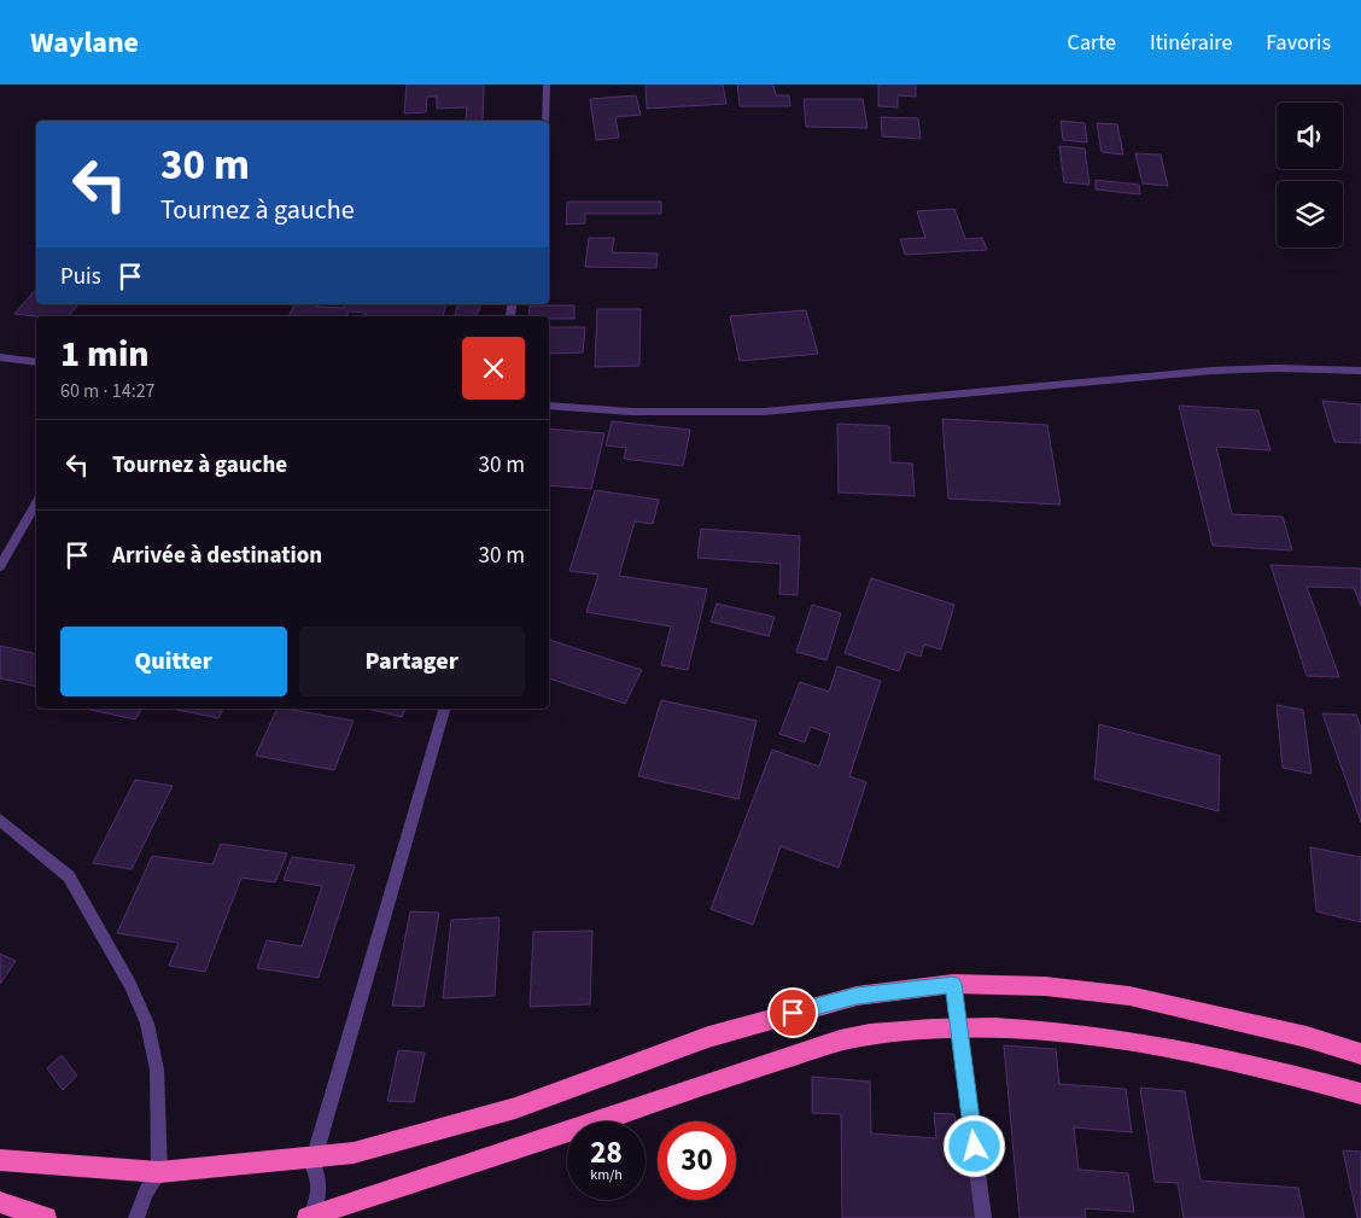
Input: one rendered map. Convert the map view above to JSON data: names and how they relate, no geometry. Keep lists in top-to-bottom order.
{
  "page": {
    "header": "Waylane",
    "nav": ["Carte", "Itinéraire", "Favoris"],
    "turn": ["30 m", "Tournez à gauche"],
    "then": "Puis",
    "heading": ["1 min", "60 m · 14:27"],
    "list": [
      {
        "name": "Tournez à gauche",
        "value": "30 m"
      },
      {
        "name": "Arrivée à destination",
        "value": "30 m"
      }
    ],
    "buttons": ["Quitter", "Partager"],
    "speed": "28 km/h",
    "limit": "30"
  }
}
